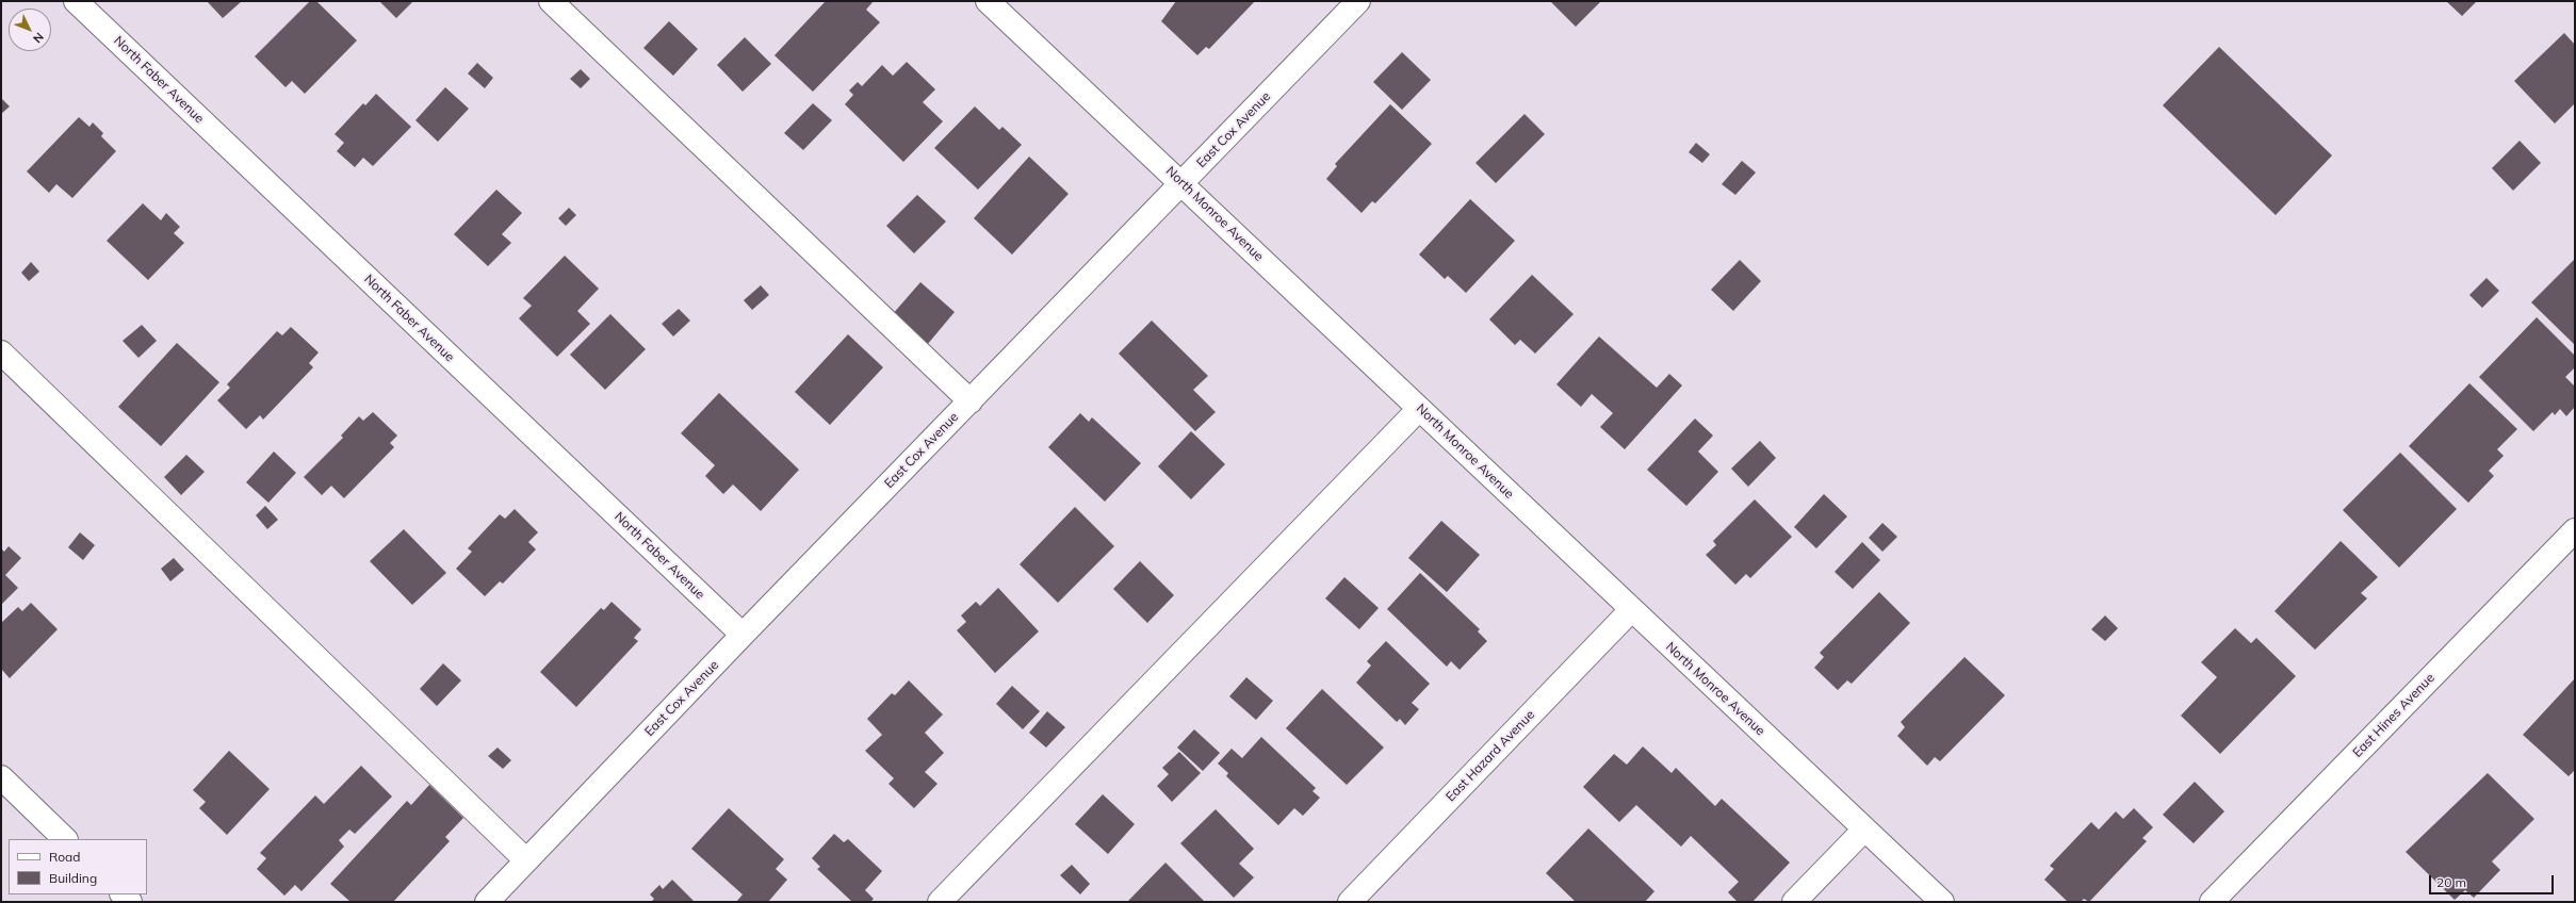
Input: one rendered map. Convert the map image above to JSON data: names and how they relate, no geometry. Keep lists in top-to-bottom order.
{
  "streets": {
    "street": [
      "North Faber Avenue",
      "East Cox Avenue",
      "North Monroe Avenue",
      "East Hines Avenue",
      "East Hazard Avenue"
    ]
  },
  "crossings": [
    ["North Faber Avenue", "East Cox Avenue"],
    ["East Cox Avenue", "North Monroe Avenue"],
    ["North Monroe Avenue", "East Hazard Avenue"]
  ],
  "legend": ["Road", "Building"],
  "scale_bar": "20 m",
  "north": "bottom right"
}
